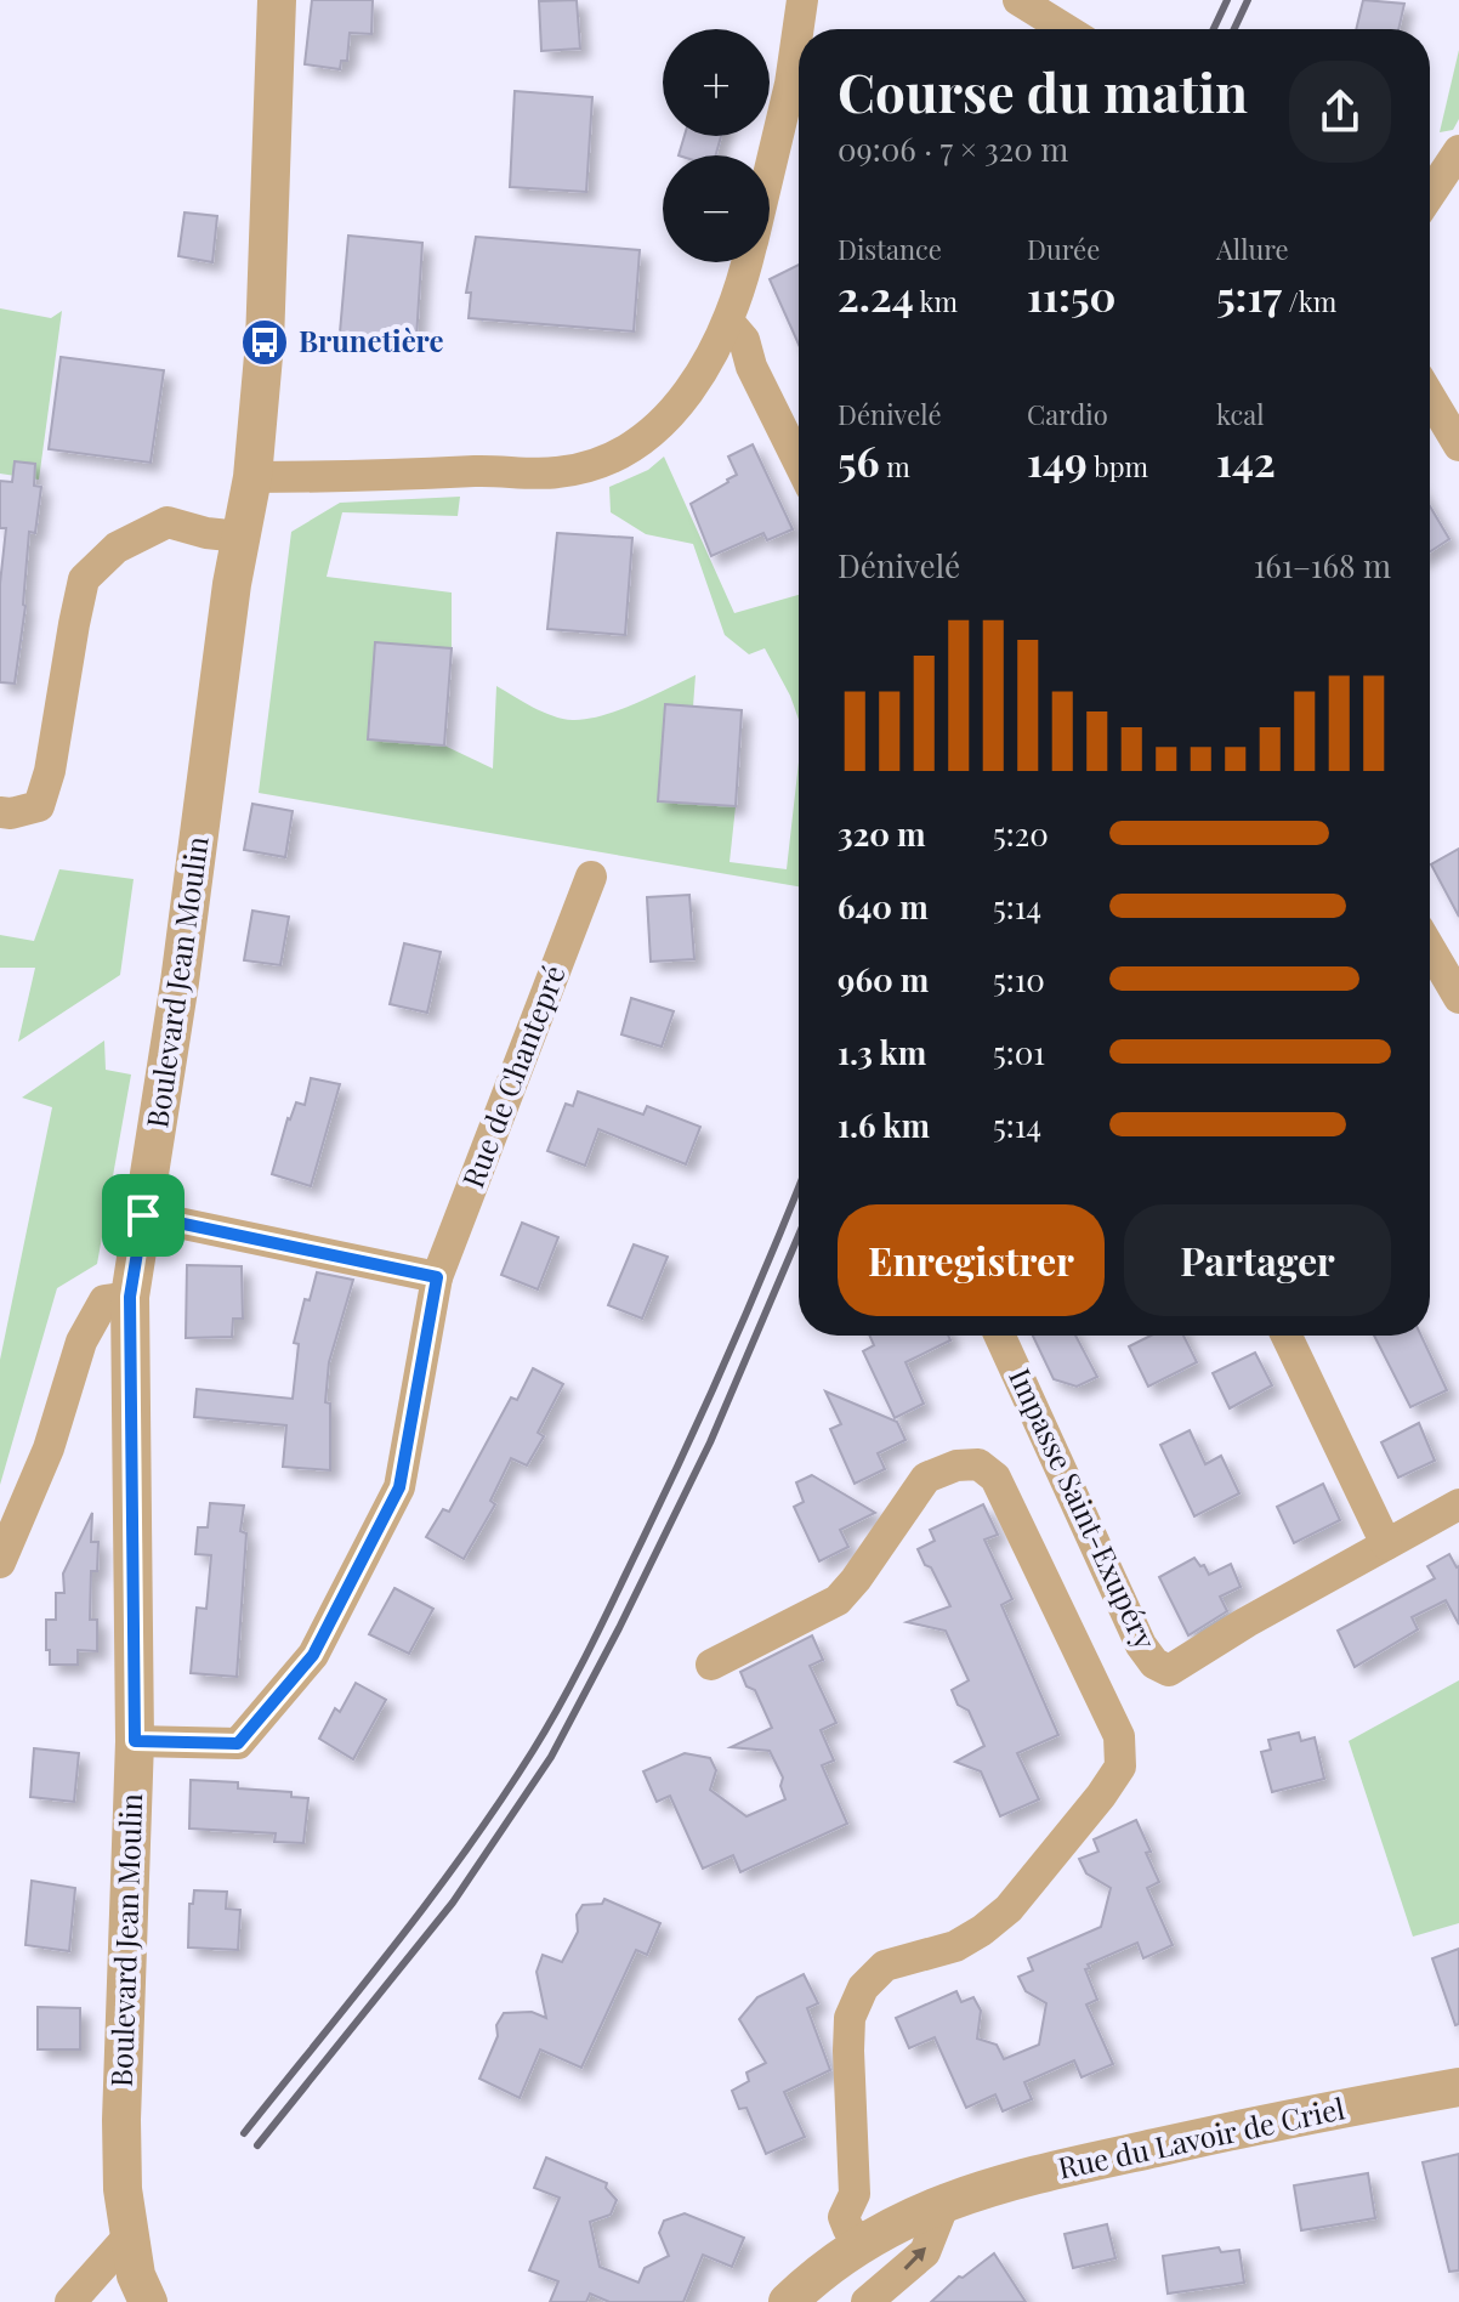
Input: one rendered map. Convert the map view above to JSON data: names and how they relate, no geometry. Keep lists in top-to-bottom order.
{
  "streets": {
    "street": [
      "Boulevard Jean Moulin",
      "Rue de Chantepré",
      "Impasse Saint-Exupéry",
      "Rue du Lavoir de Criel"
    ]
  },
  "crossings": [
    ["Boulevard Jean Moulin", "Rue de Chantepré"]
  ],
  "places": {
    "bus stop": ["Brunetière"]
  },
  "page": {
    "map_buttons": ["+", "−"],
    "heading": ["Course du matin", "09:06 · 7 × 320 m"],
    "stats": [
      ["Distance", "2.24 km"],
      ["Durée", "11:50"],
      ["Allure", "5:17 /km"],
      ["Dénivelé", "56 m"],
      ["Cardio", "149 bpm"],
      ["kcal", "142"]
    ],
    "chart": ["Dénivelé", "161–168 m"],
    "list": [
      {
        "name": "320 m",
        "note": "5:20"
      },
      {
        "name": "640 m",
        "note": "5:14"
      },
      {
        "name": "960 m",
        "note": "5:10"
      },
      {
        "name": "1.3 km",
        "note": "5:01"
      },
      {
        "name": "1.6 km",
        "note": "5:14"
      }
    ],
    "buttons": ["Enregistrer", "Partager"]
  }
}
